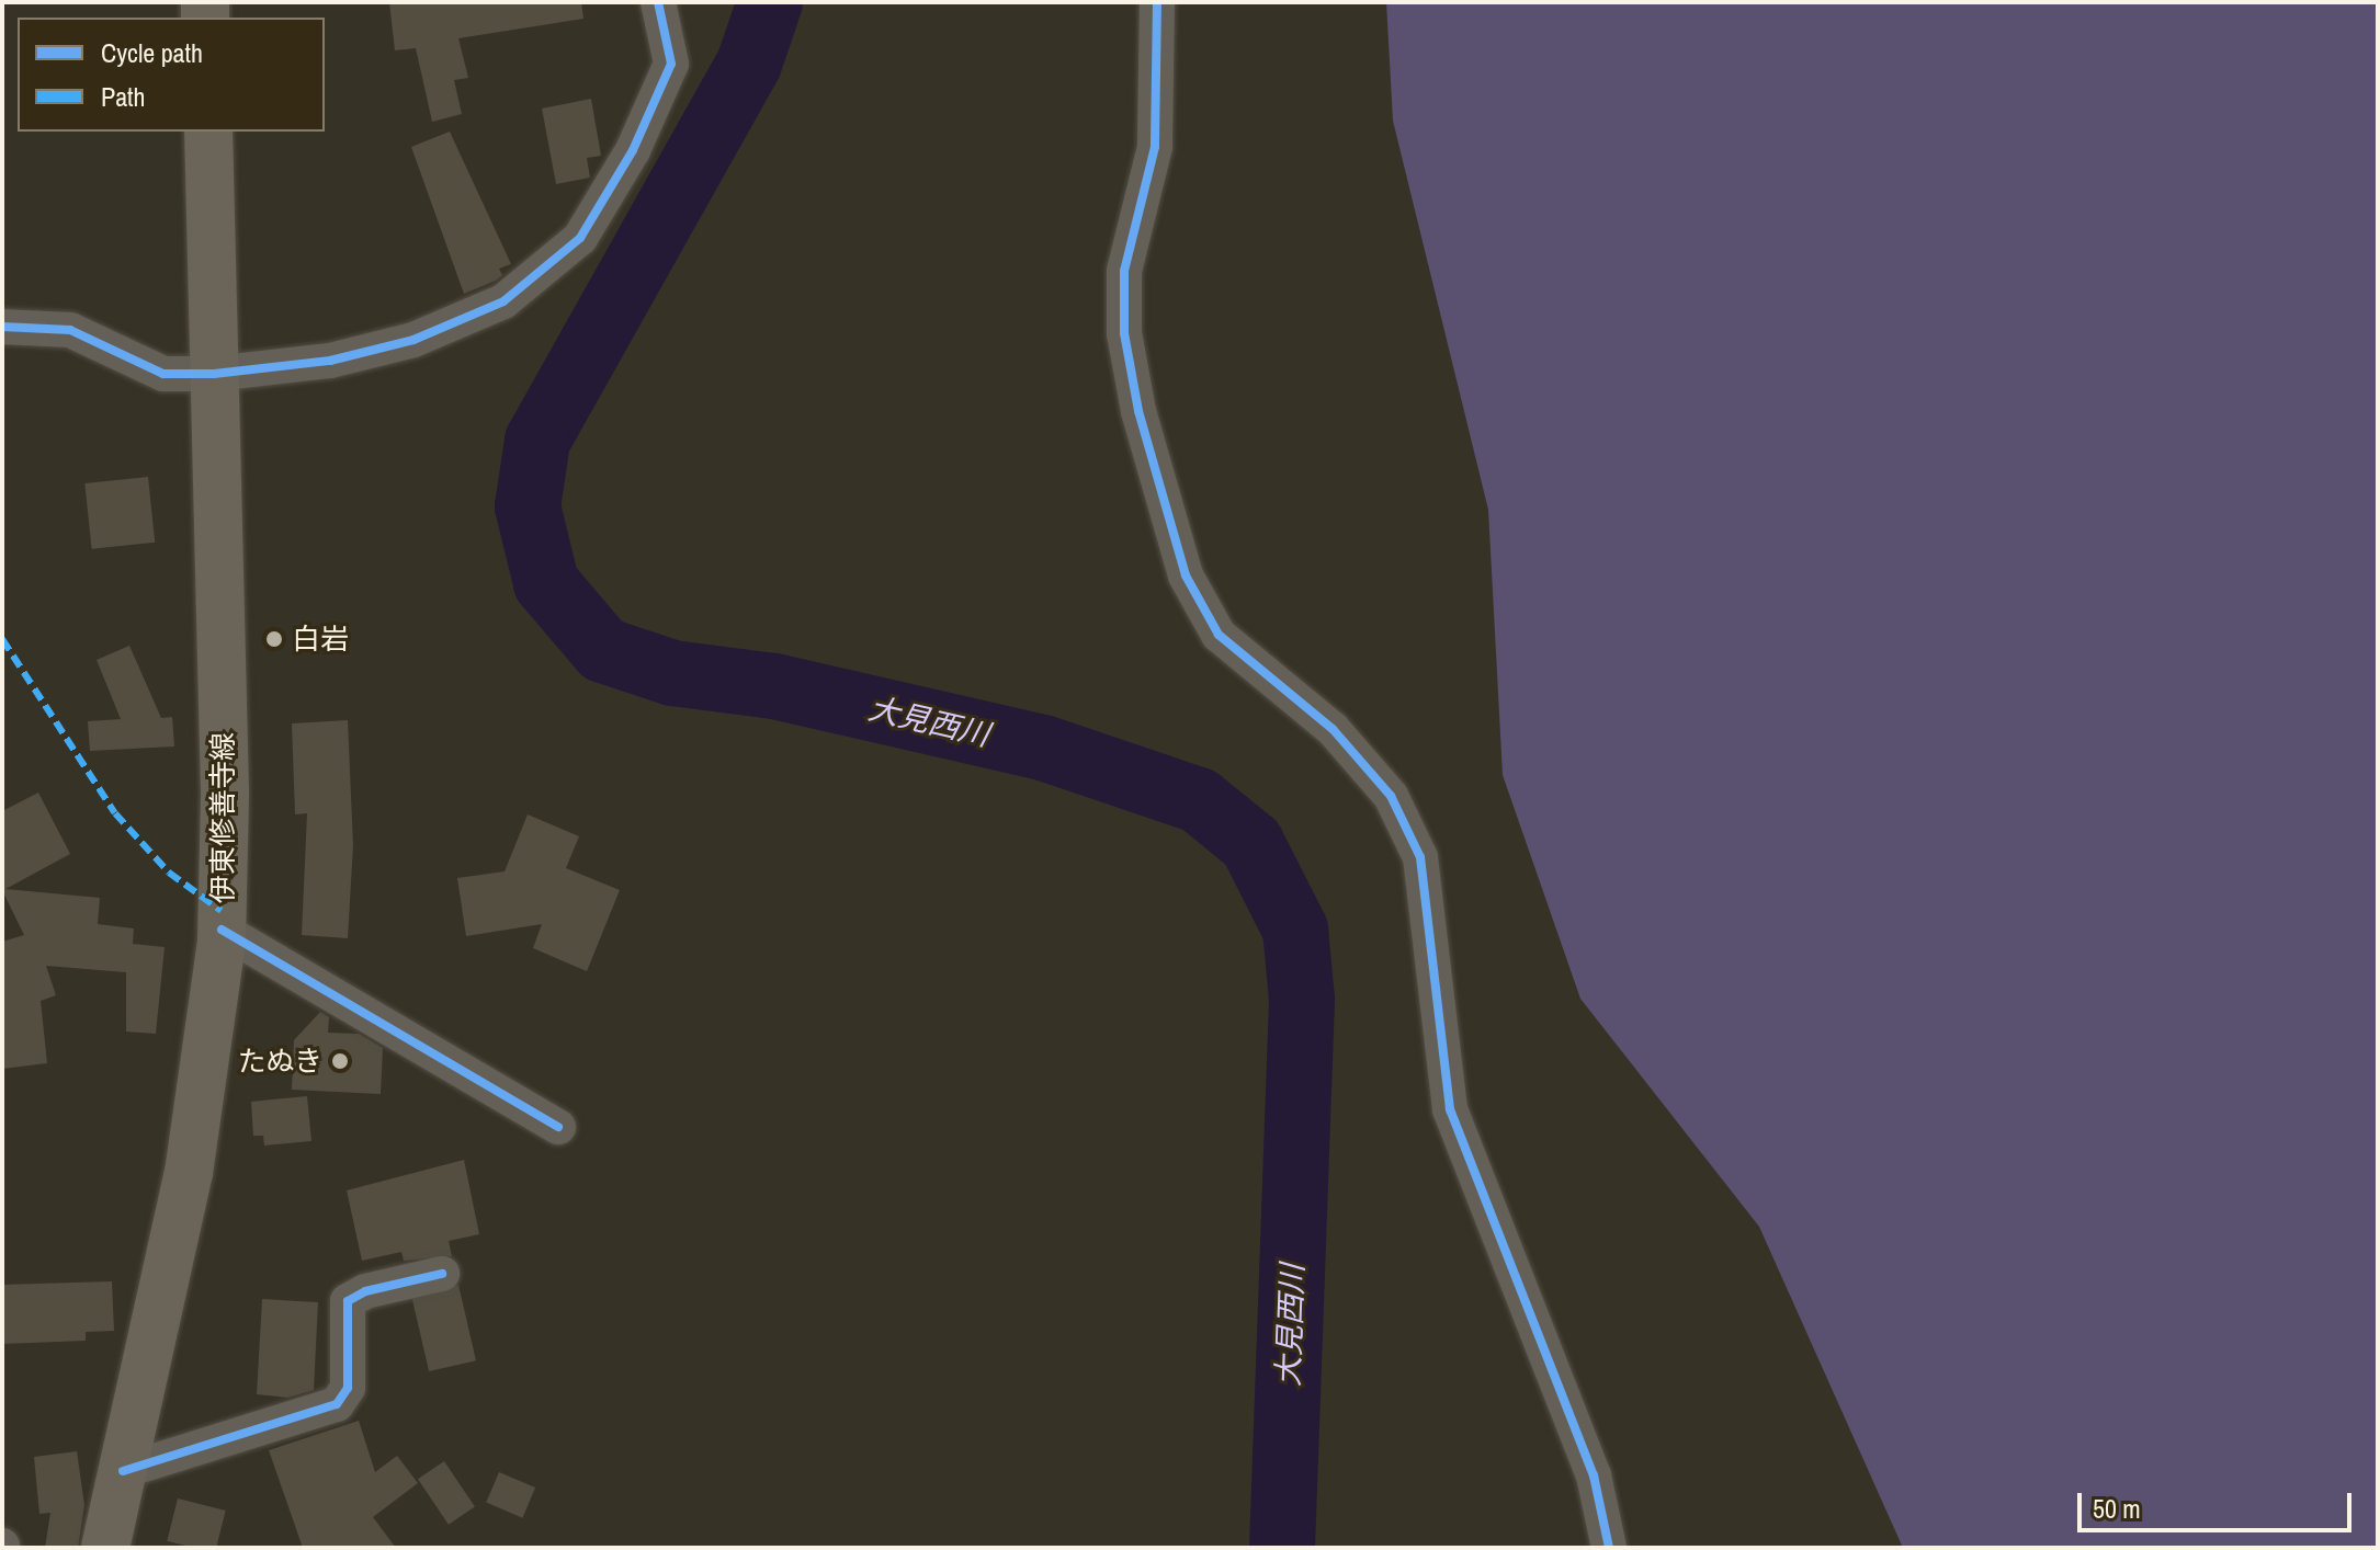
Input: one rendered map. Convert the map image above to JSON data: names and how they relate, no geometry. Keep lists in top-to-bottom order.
{
  "streets": {
    "main road": ["伊東修善寺線"]
  },
  "water": ["大見西川"],
  "places": ["白岩", "たぬき"],
  "legend": ["Cycle path", "Path"],
  "scale_bar": "50 m"
}
